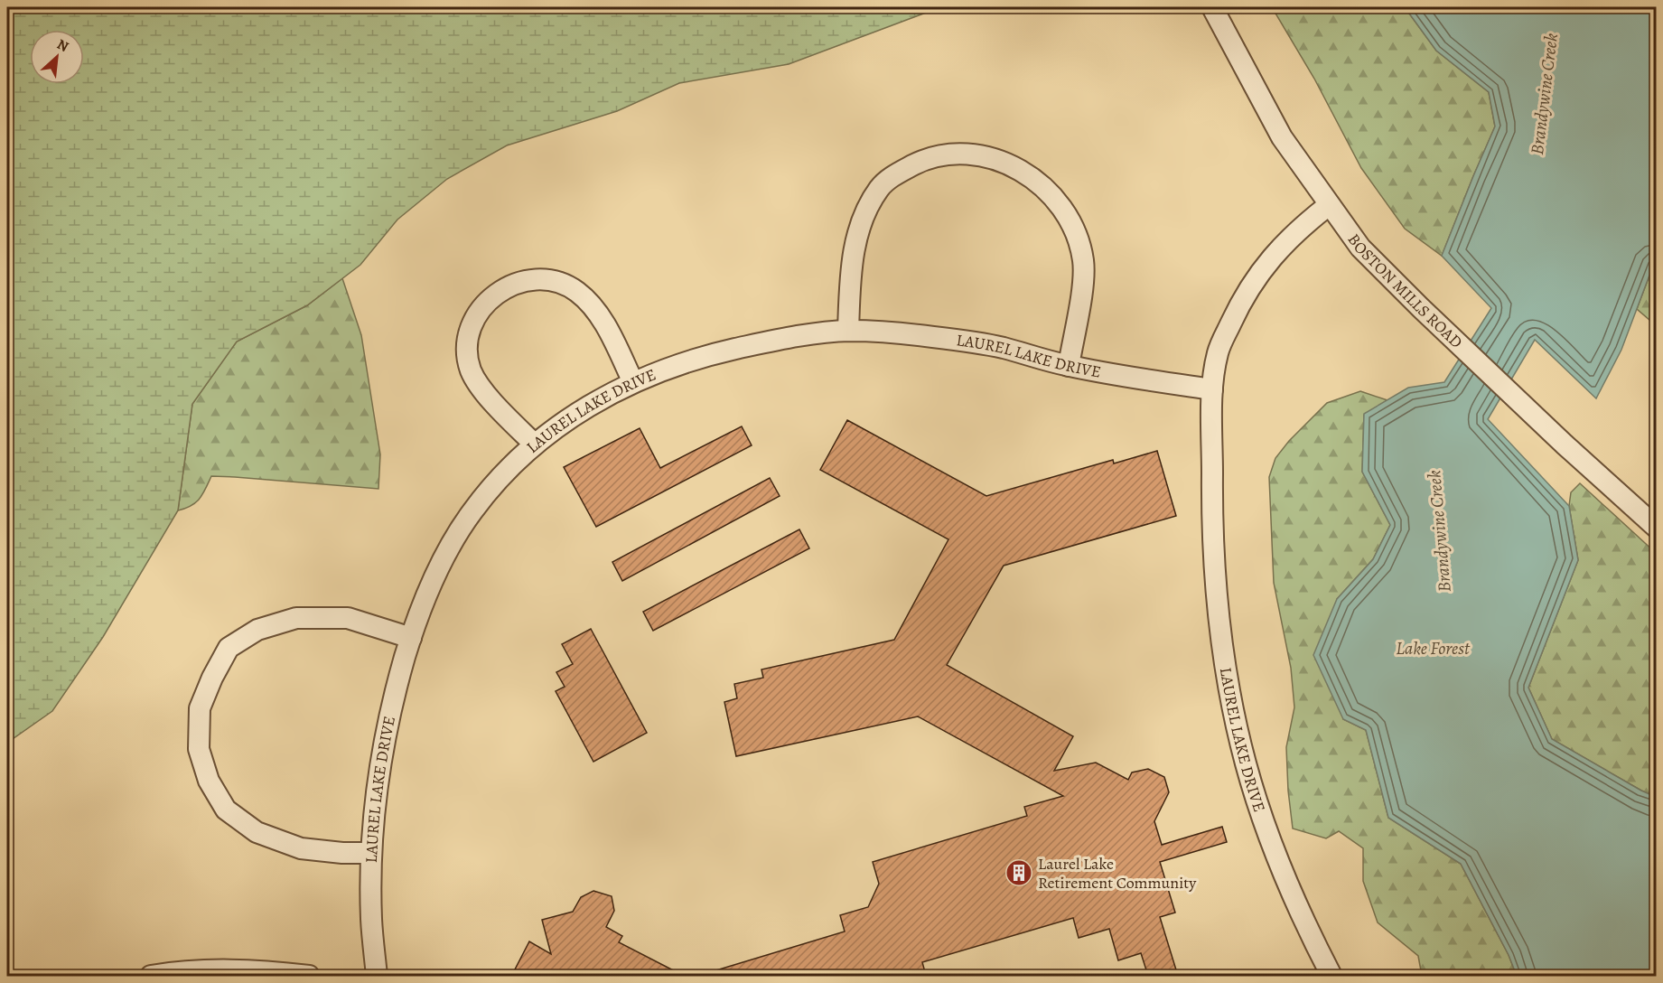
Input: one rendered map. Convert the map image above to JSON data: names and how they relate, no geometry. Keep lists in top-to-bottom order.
{
  "streets": {
    "street": ["BOSTON MILLS ROAD", "LAUREL LAKE DRIVE"]
  },
  "crossings": [
    ["BOSTON MILLS ROAD", "LAUREL LAKE DRIVE"]
  ],
  "water": ["Brandywine Creek", "Lake Forest"],
  "places": {
    "building": ["Laurel Lake Retirement Community"]
  },
  "north": "top right"
}
